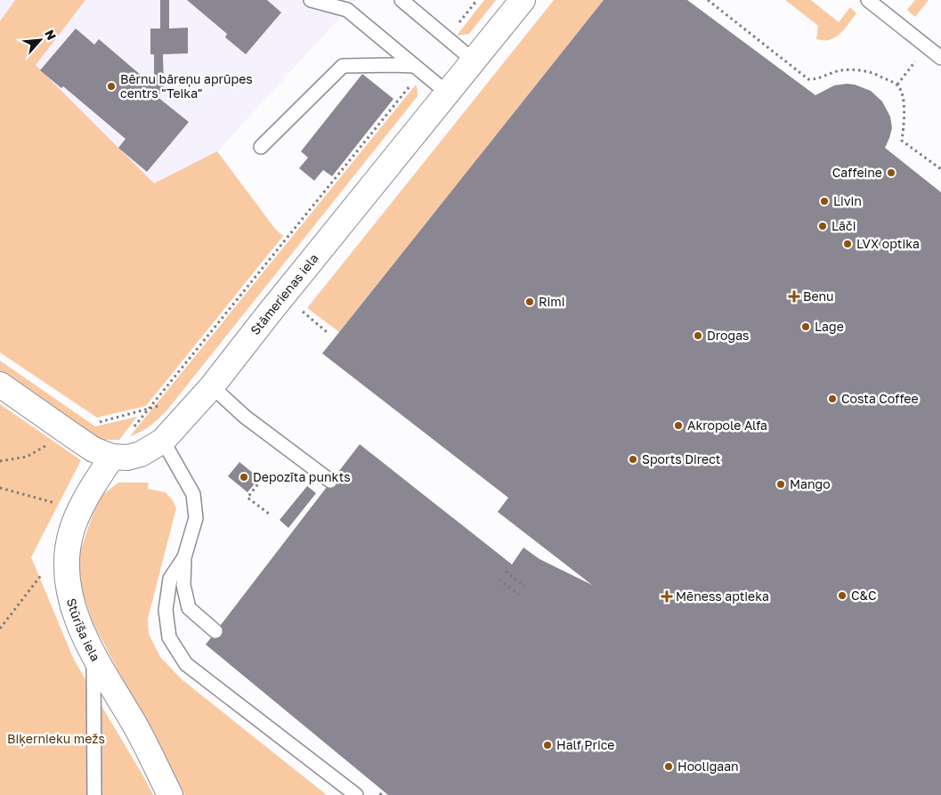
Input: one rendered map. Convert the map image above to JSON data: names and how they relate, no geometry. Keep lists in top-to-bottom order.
{
  "streets": {
    "street": ["Stāmerienas iela", "Stūrīša iela"]
  },
  "crossings": [
    ["Stāmerienas iela", "Stūrīša iela"]
  ],
  "parks": ["Biķernieku mežs"],
  "places": {
    "other": [
      "Bērnu bāreņu aprūpes centrs \"Teika\"",
      "Caffeine",
      "Livin",
      "Lāči",
      "LVX optika",
      "Rimi",
      "Lage",
      "Drogas",
      "Costa Coffee",
      "Akropole Alfa",
      "Sports Direct",
      "Depozīta punkts",
      "Mango",
      "C&C",
      "Half Price",
      "Hooligaan"
    ],
    "health": ["Benu", "Mēness aptieka"]
  },
  "north": "top right"
}
